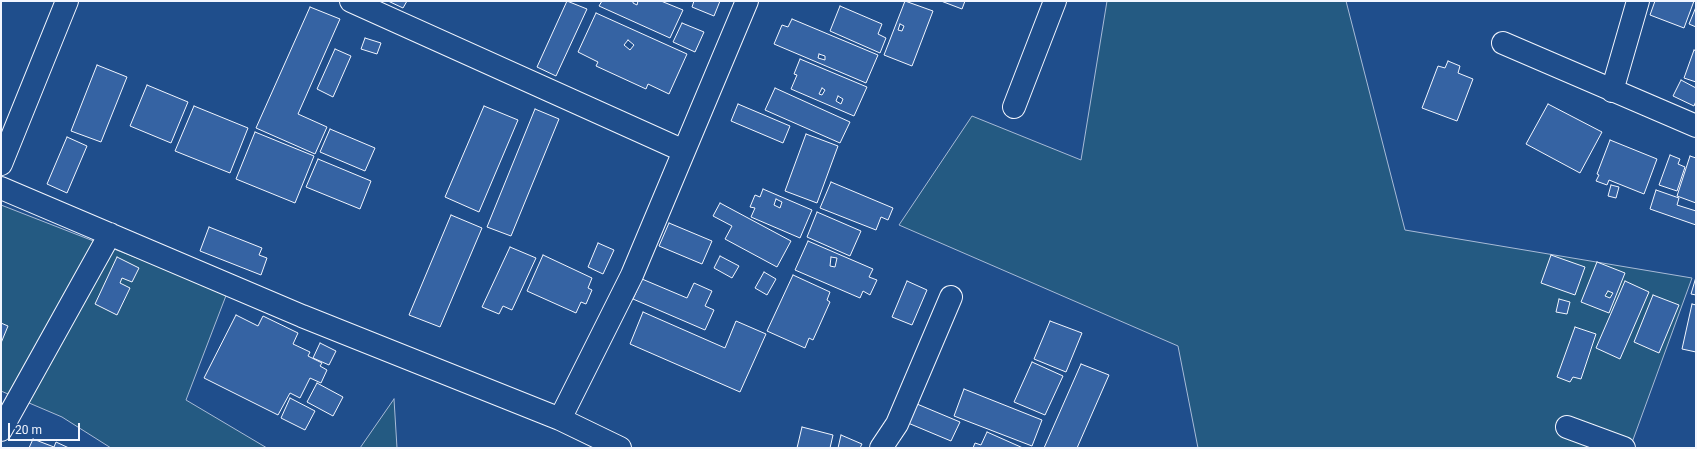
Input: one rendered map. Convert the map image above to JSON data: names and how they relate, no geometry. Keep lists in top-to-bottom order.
{
  "scale_bar": "20 m"
}
